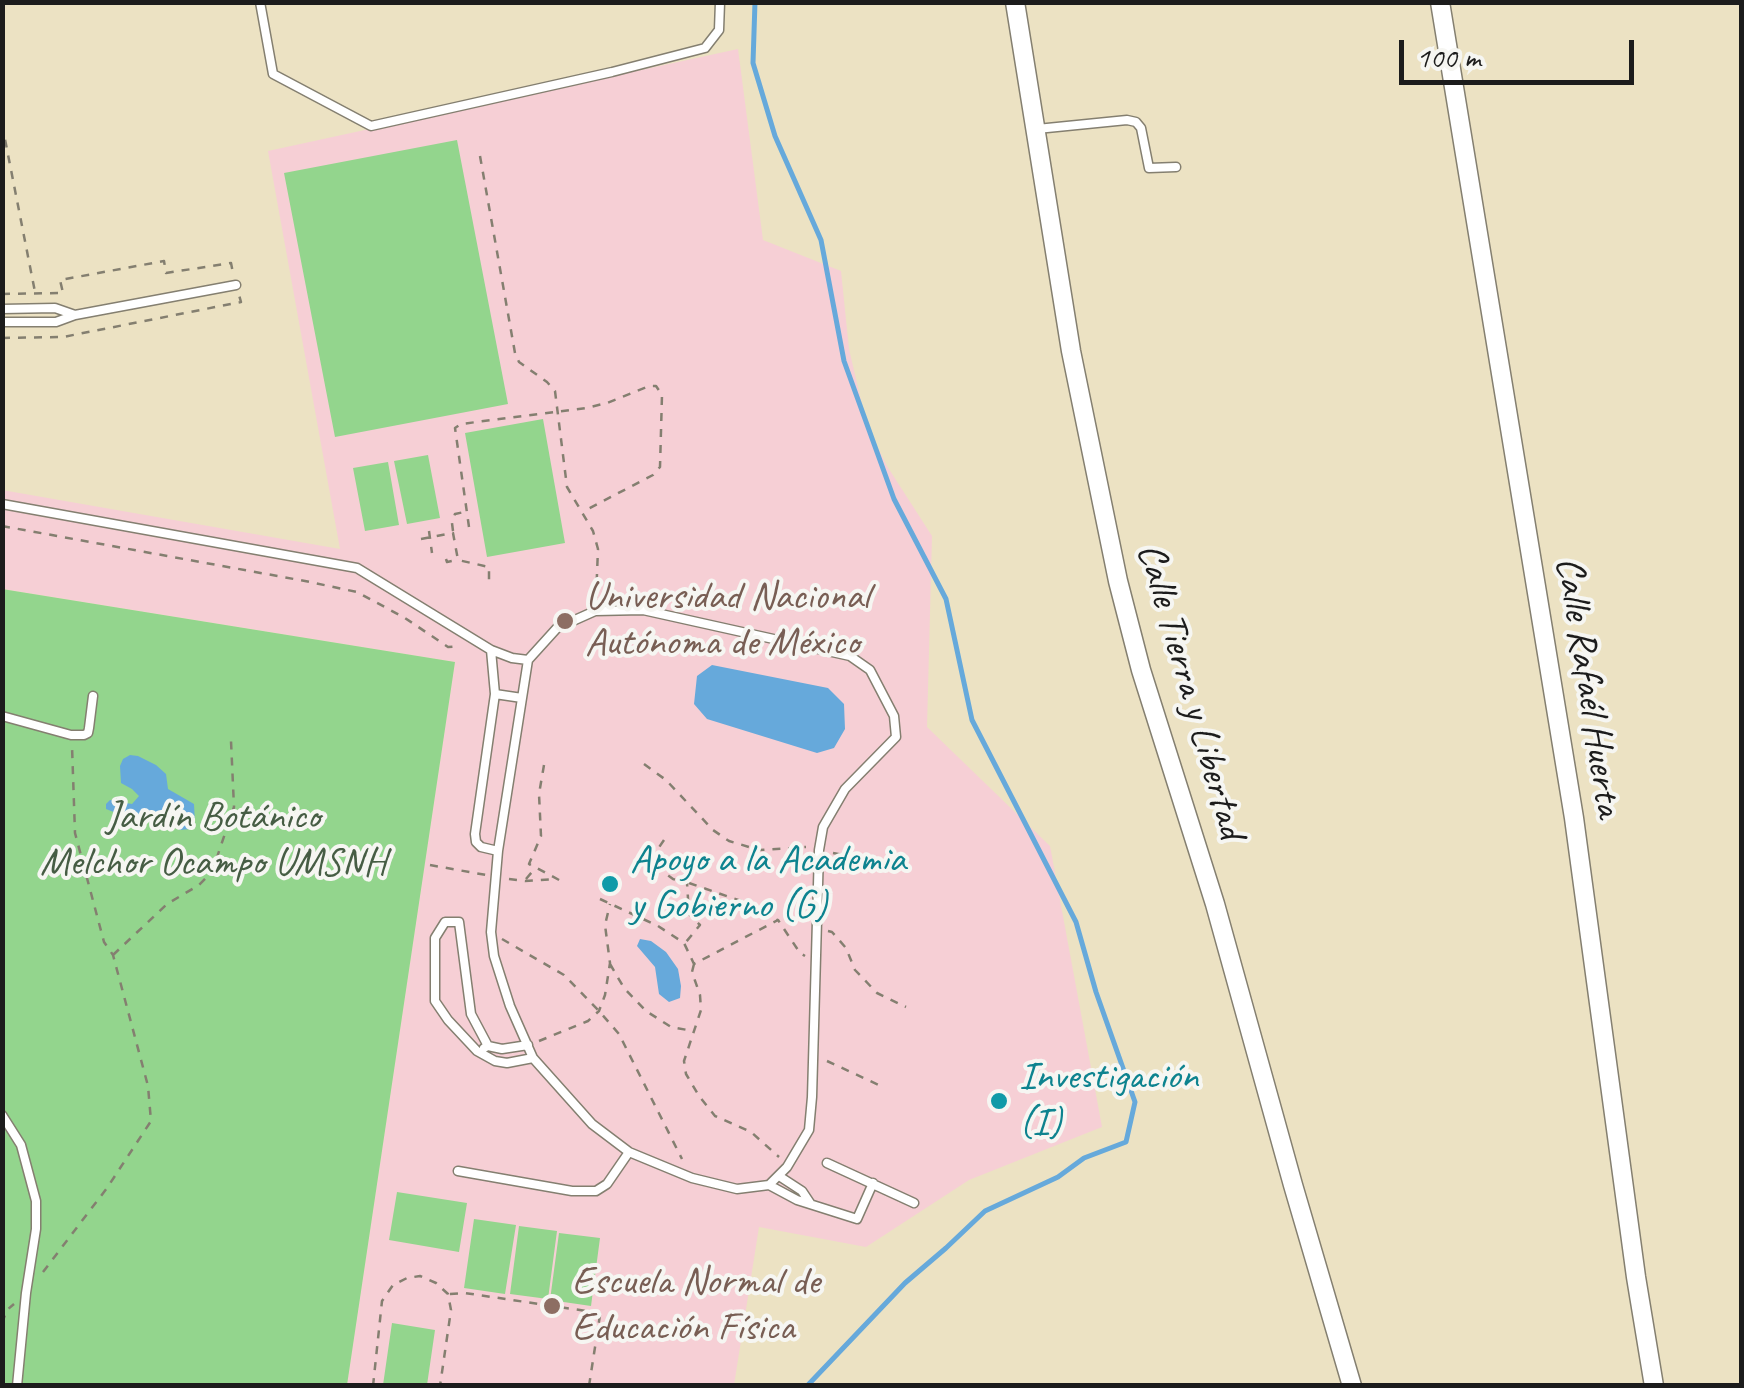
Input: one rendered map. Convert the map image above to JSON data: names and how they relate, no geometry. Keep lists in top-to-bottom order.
{
  "streets": {
    "street": ["Calle Rafaél Huerta", "Calle Tierra y Libertad"]
  },
  "parks": ["Jardín Botánico Melchor Ocampo UMSNH"],
  "places": [
    "Universidad Nacional Autónoma de México",
    "Apoyo a la Academia y Gobierno (G)",
    "Investigación (I)",
    "Escuela Normal de Educación Física"
  ],
  "scale_bar": "100 m"
}
